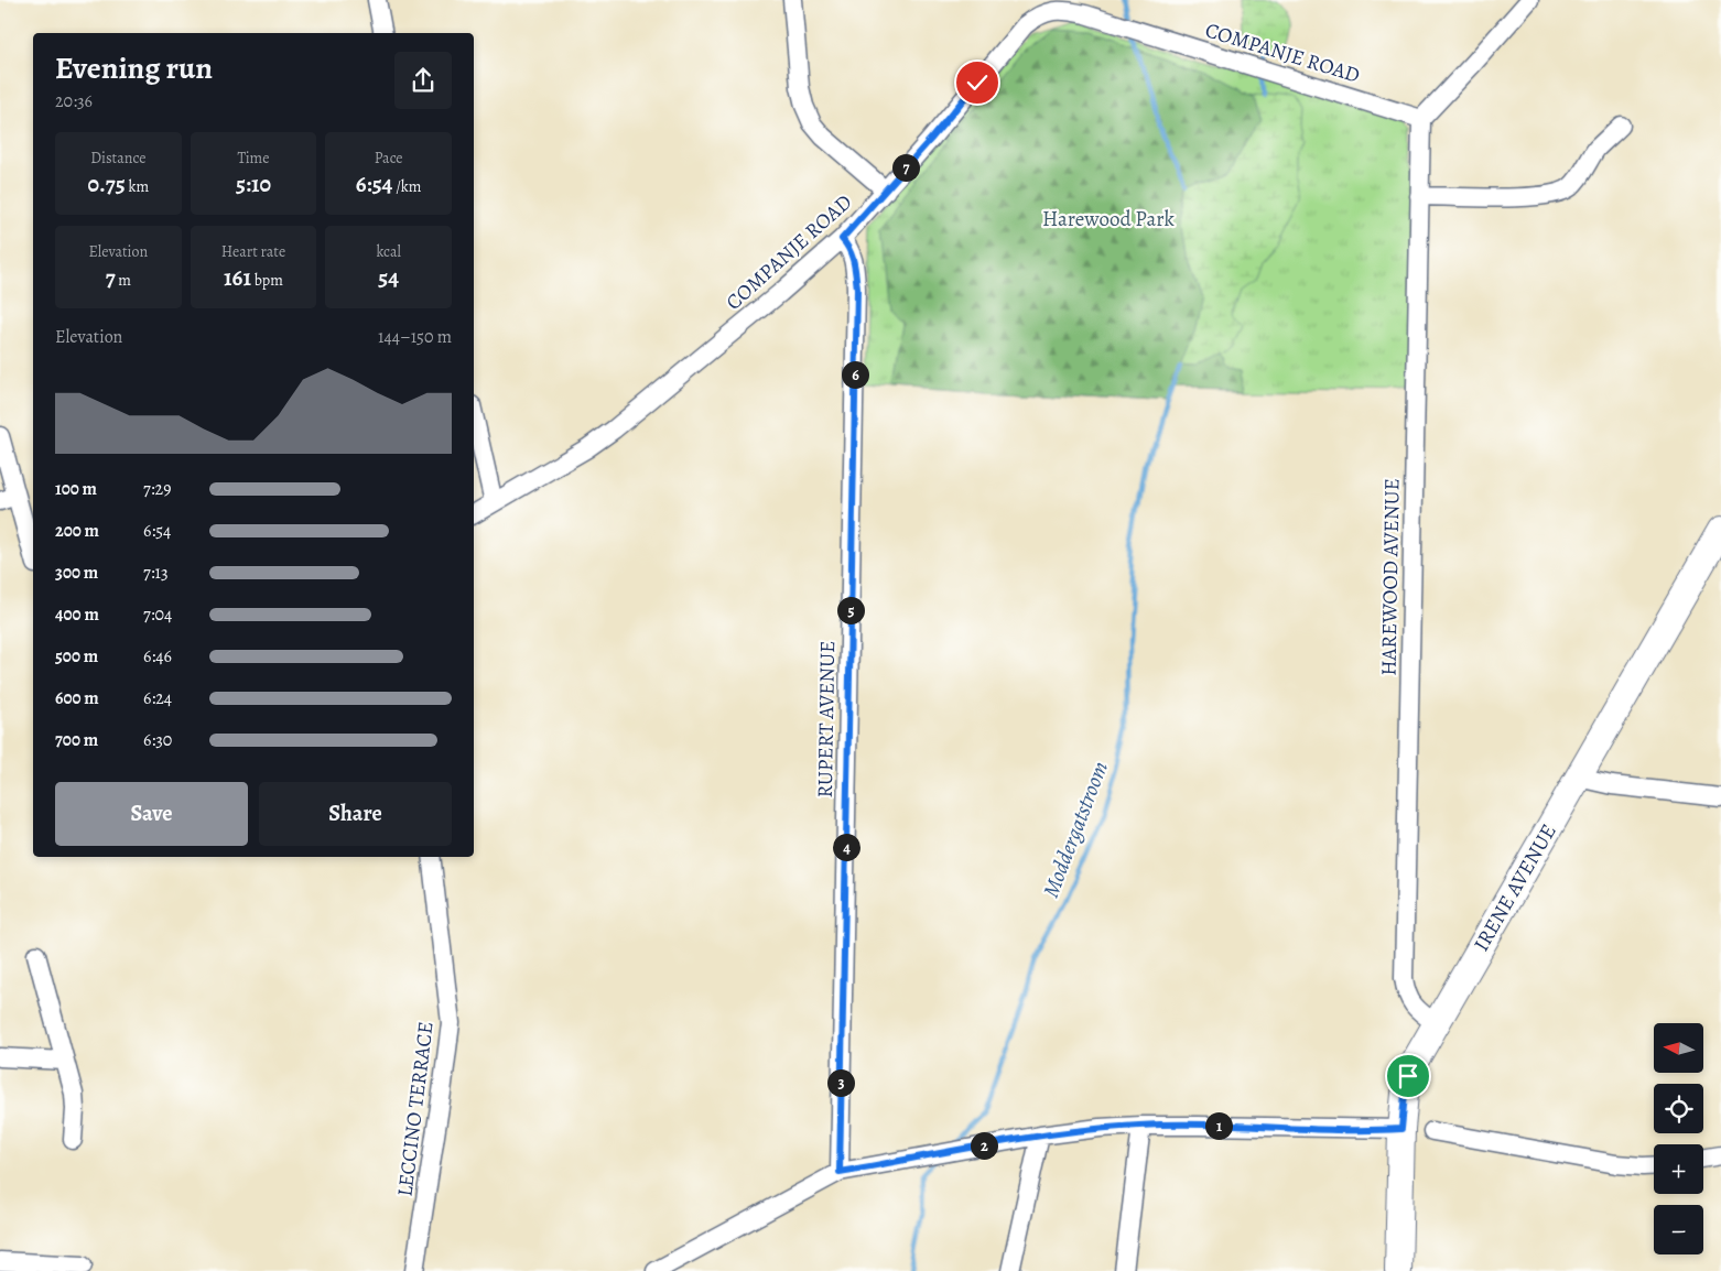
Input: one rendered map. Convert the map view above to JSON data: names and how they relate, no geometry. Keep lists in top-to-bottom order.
{
  "streets": {
    "street": [
      "COMPANJE ROAD",
      "HAREWOOD AVENUE",
      "RUPERT AVENUE",
      "IRENE AVENUE",
      "LECCINO TERRACE"
    ]
  },
  "crossings": [
    ["COMPANJE ROAD", "HAREWOOD AVENUE"],
    ["COMPANJE ROAD", "RUPERT AVENUE"],
    ["HAREWOOD AVENUE", "IRENE AVENUE"]
  ],
  "water": ["Moddergatstroom"],
  "parks": ["Harewood Park"],
  "north": "left",
  "page": {
    "heading": ["Evening run", "20:36"],
    "stats": [
      ["Distance", "0.75 km"],
      ["Time", "5:10"],
      ["Pace", "6:54 /km"],
      ["Elevation", "7 m"],
      ["Heart rate", "161 bpm"],
      ["kcal", "54"]
    ],
    "pins": [
      "7",
      "6",
      "5",
      "4",
      "3",
      "1",
      "2"
    ],
    "chart": ["Elevation", "144–150 m"],
    "list": [
      {
        "name": "100 m",
        "note": "7:29"
      },
      {
        "name": "200 m",
        "note": "6:54"
      },
      {
        "name": "300 m",
        "note": "7:13"
      },
      {
        "name": "400 m",
        "note": "7:04"
      },
      {
        "name": "500 m",
        "note": "6:46"
      },
      {
        "name": "600 m",
        "note": "6:24"
      },
      {
        "name": "700 m",
        "note": "6:30"
      }
    ],
    "buttons": ["Save", "Share"],
    "map_buttons": ["+", "−"]
  }
}
